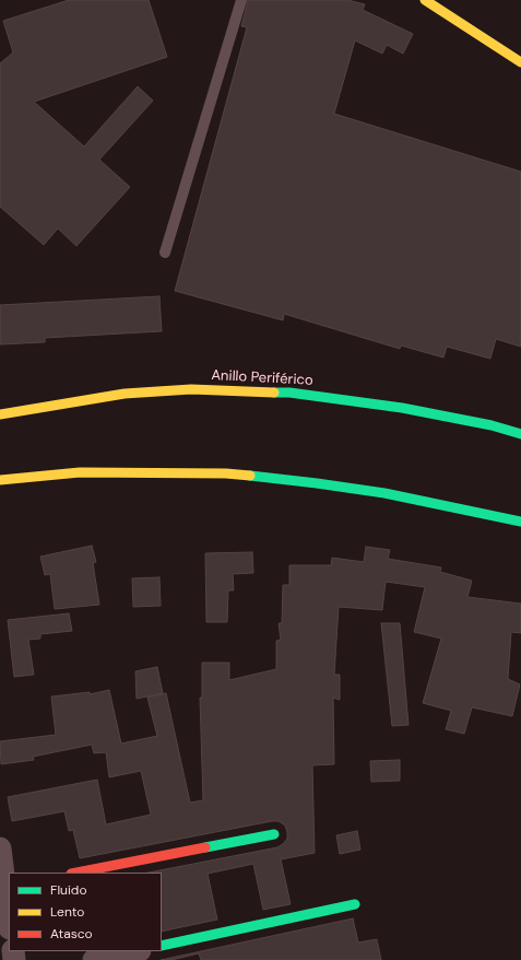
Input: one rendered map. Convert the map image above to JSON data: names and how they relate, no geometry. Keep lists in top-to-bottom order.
{
  "streets": {
    "main road": ["Anillo Periférico"]
  },
  "legend": ["Fluido", "Lento", "Atasco"]
}
